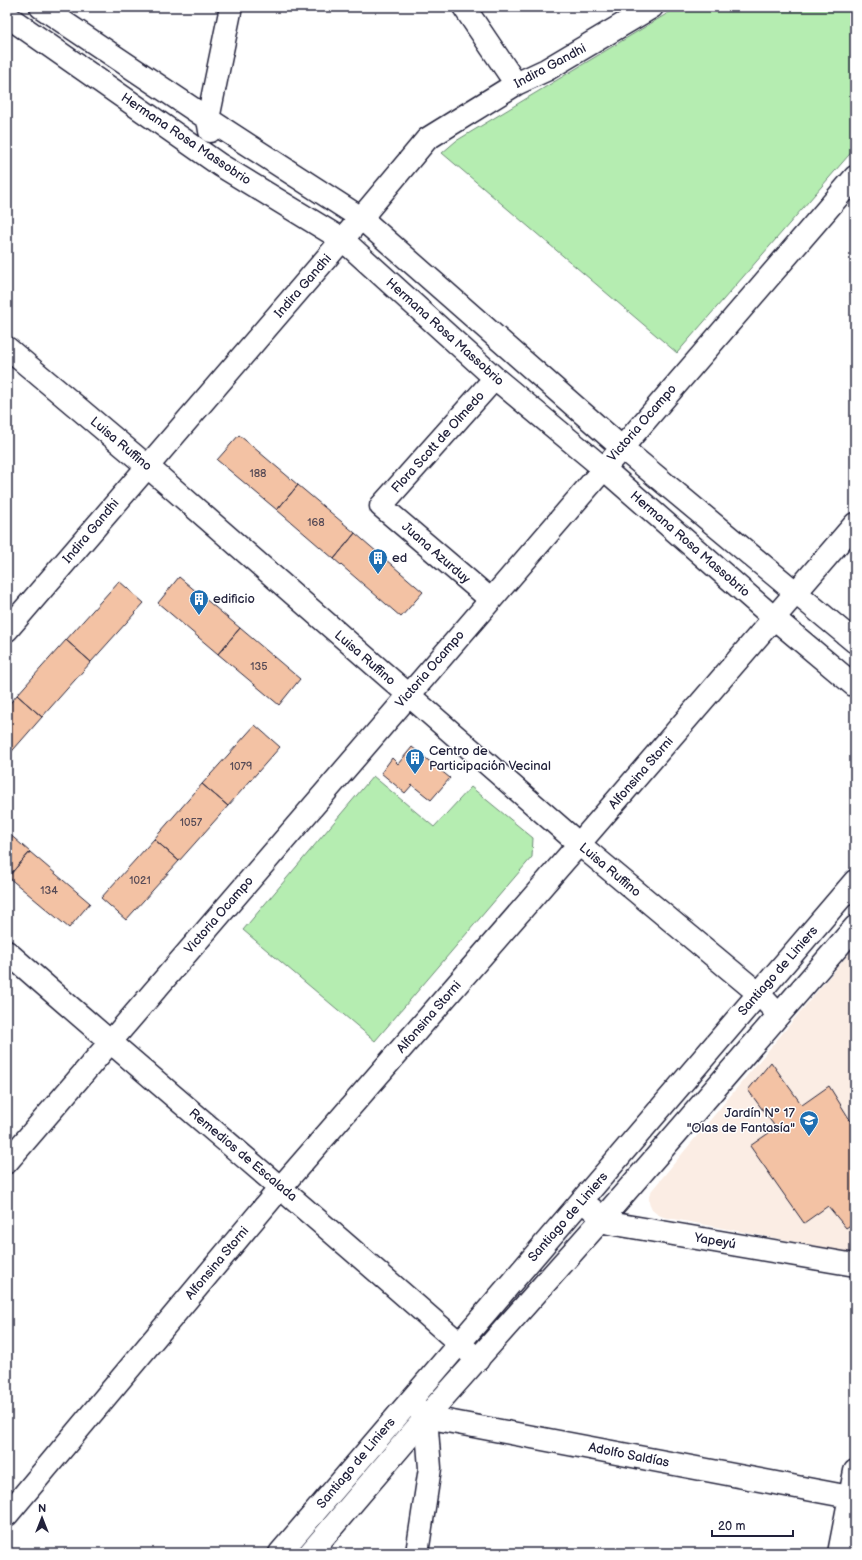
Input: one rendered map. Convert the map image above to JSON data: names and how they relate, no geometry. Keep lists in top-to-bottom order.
{
  "streets": {
    "street": [
      "Indira Gandhi",
      "Hermana Rosa Massobrio",
      "Victoria Ocampo",
      "Flora Scott de Olmedo",
      "Luisa Ruffino",
      "Juana Azurduy",
      "Alfonsina Storni",
      "Santiago de Liniers",
      "Remedios de Escalada",
      "Yapeyú",
      "Adolfo Saldías"
    ]
  },
  "crossings": [
    ["Indira Gandhi", "Hermana Rosa Massobrio"],
    ["Indira Gandhi", "Luisa Ruffino"],
    ["Hermana Rosa Massobrio", "Victoria Ocampo"],
    ["Hermana Rosa Massobrio", "Flora Scott de Olmedo"],
    ["Hermana Rosa Massobrio", "Alfonsina Storni"],
    ["Victoria Ocampo", "Luisa Ruffino"],
    ["Victoria Ocampo", "Juana Azurduy"],
    ["Victoria Ocampo", "Remedios de Escalada"],
    ["Flora Scott de Olmedo", "Juana Azurduy"],
    ["Luisa Ruffino", "Alfonsina Storni"],
    ["Luisa Ruffino", "Santiago de Liniers"],
    ["Alfonsina Storni", "Remedios de Escalada"],
    ["Santiago de Liniers", "Remedios de Escalada"],
    ["Santiago de Liniers", "Yapeyú"],
    ["Santiago de Liniers", "Adolfo Saldías"]
  ],
  "places": {
    "building": ["ed", "edificio", "Centro de Participación Vecinal"],
    "school or university": ["Jardín N° 17 \"Olas de Fantasía\""]
  },
  "house_numbers": [
    "188",
    "168",
    "135",
    "1079",
    "1057",
    "1021",
    "134"
  ],
  "scale_bar": "20 m",
  "north": "top"
}
